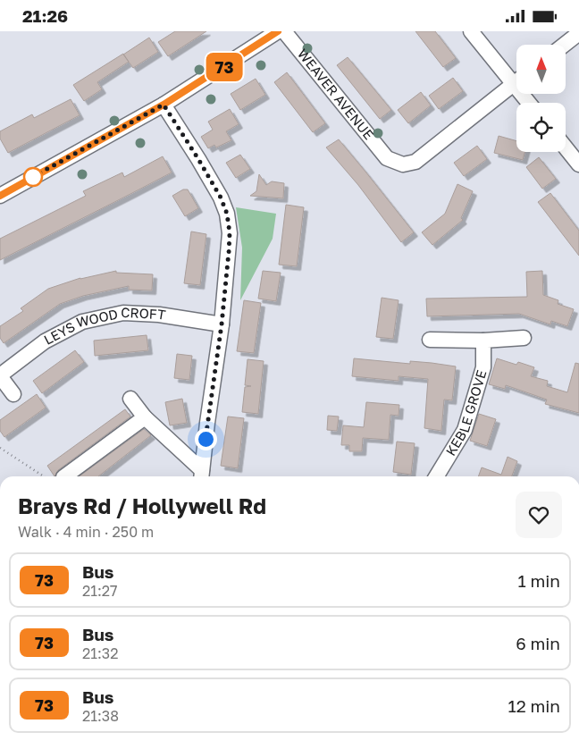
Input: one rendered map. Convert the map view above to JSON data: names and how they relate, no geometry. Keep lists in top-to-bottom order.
{
  "streets": {
    "street": ["WEAVER AVENUE", "LEYS WOOD CROFT", "KEBLE GROVE"]
  },
  "lines": ["bus line 73"],
  "north": "top",
  "page": {
    "status": "21:26",
    "on_map": "73",
    "heading": ["Brays Rd / Hollywell Rd", "Walk · 4 min · 250 m"],
    "list": [
      {
        "mark": "73",
        "name": "Bus",
        "note": "21:27",
        "value": "1 min"
      },
      {
        "mark": "73",
        "name": "Bus",
        "note": "21:32",
        "value": "6 min"
      },
      {
        "mark": "73",
        "name": "Bus",
        "note": "21:38",
        "value": "12 min"
      }
    ]
  }
}
